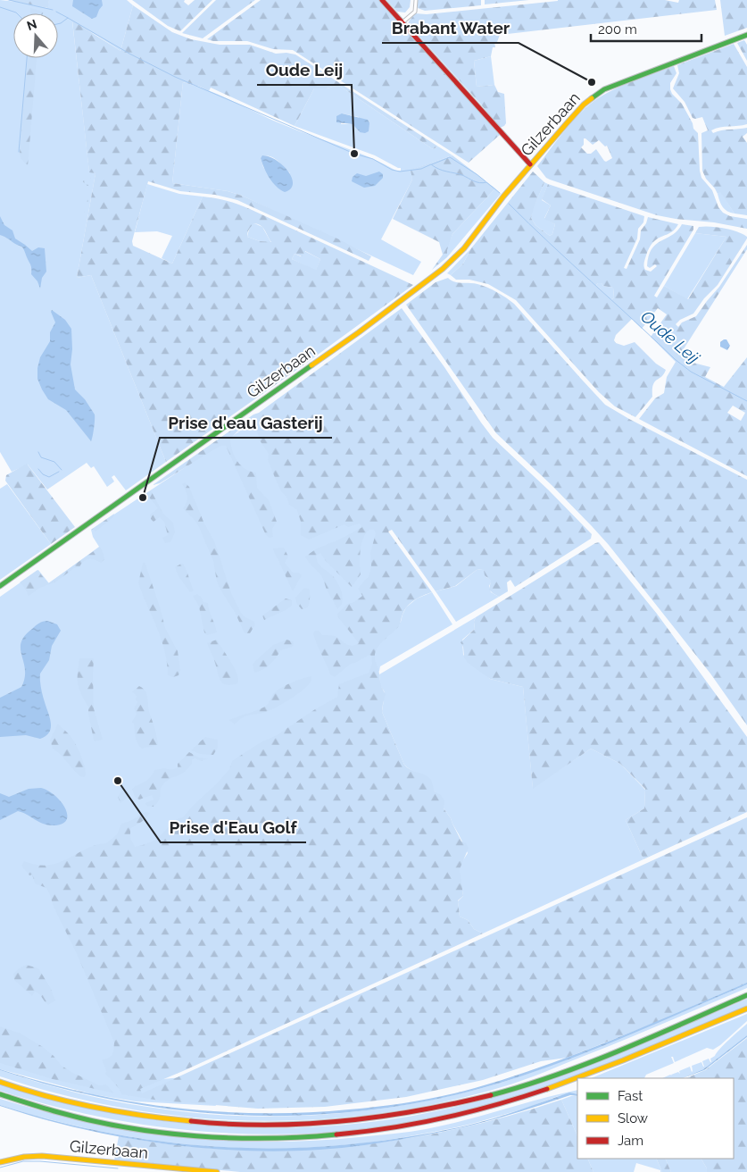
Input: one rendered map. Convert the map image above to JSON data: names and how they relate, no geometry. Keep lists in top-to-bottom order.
{
  "streets": {
    "main road": ["Gilzerbaan"]
  },
  "water": ["Oude Leij"],
  "places": [
    "Brabant Water",
    "Oude Leij",
    "Prise d'eau Gasterij",
    "Prise d'Eau Golf"
  ],
  "legend": ["Fast", "Slow", "Jam"],
  "scale_bar": "200 m",
  "north": "top"
}
